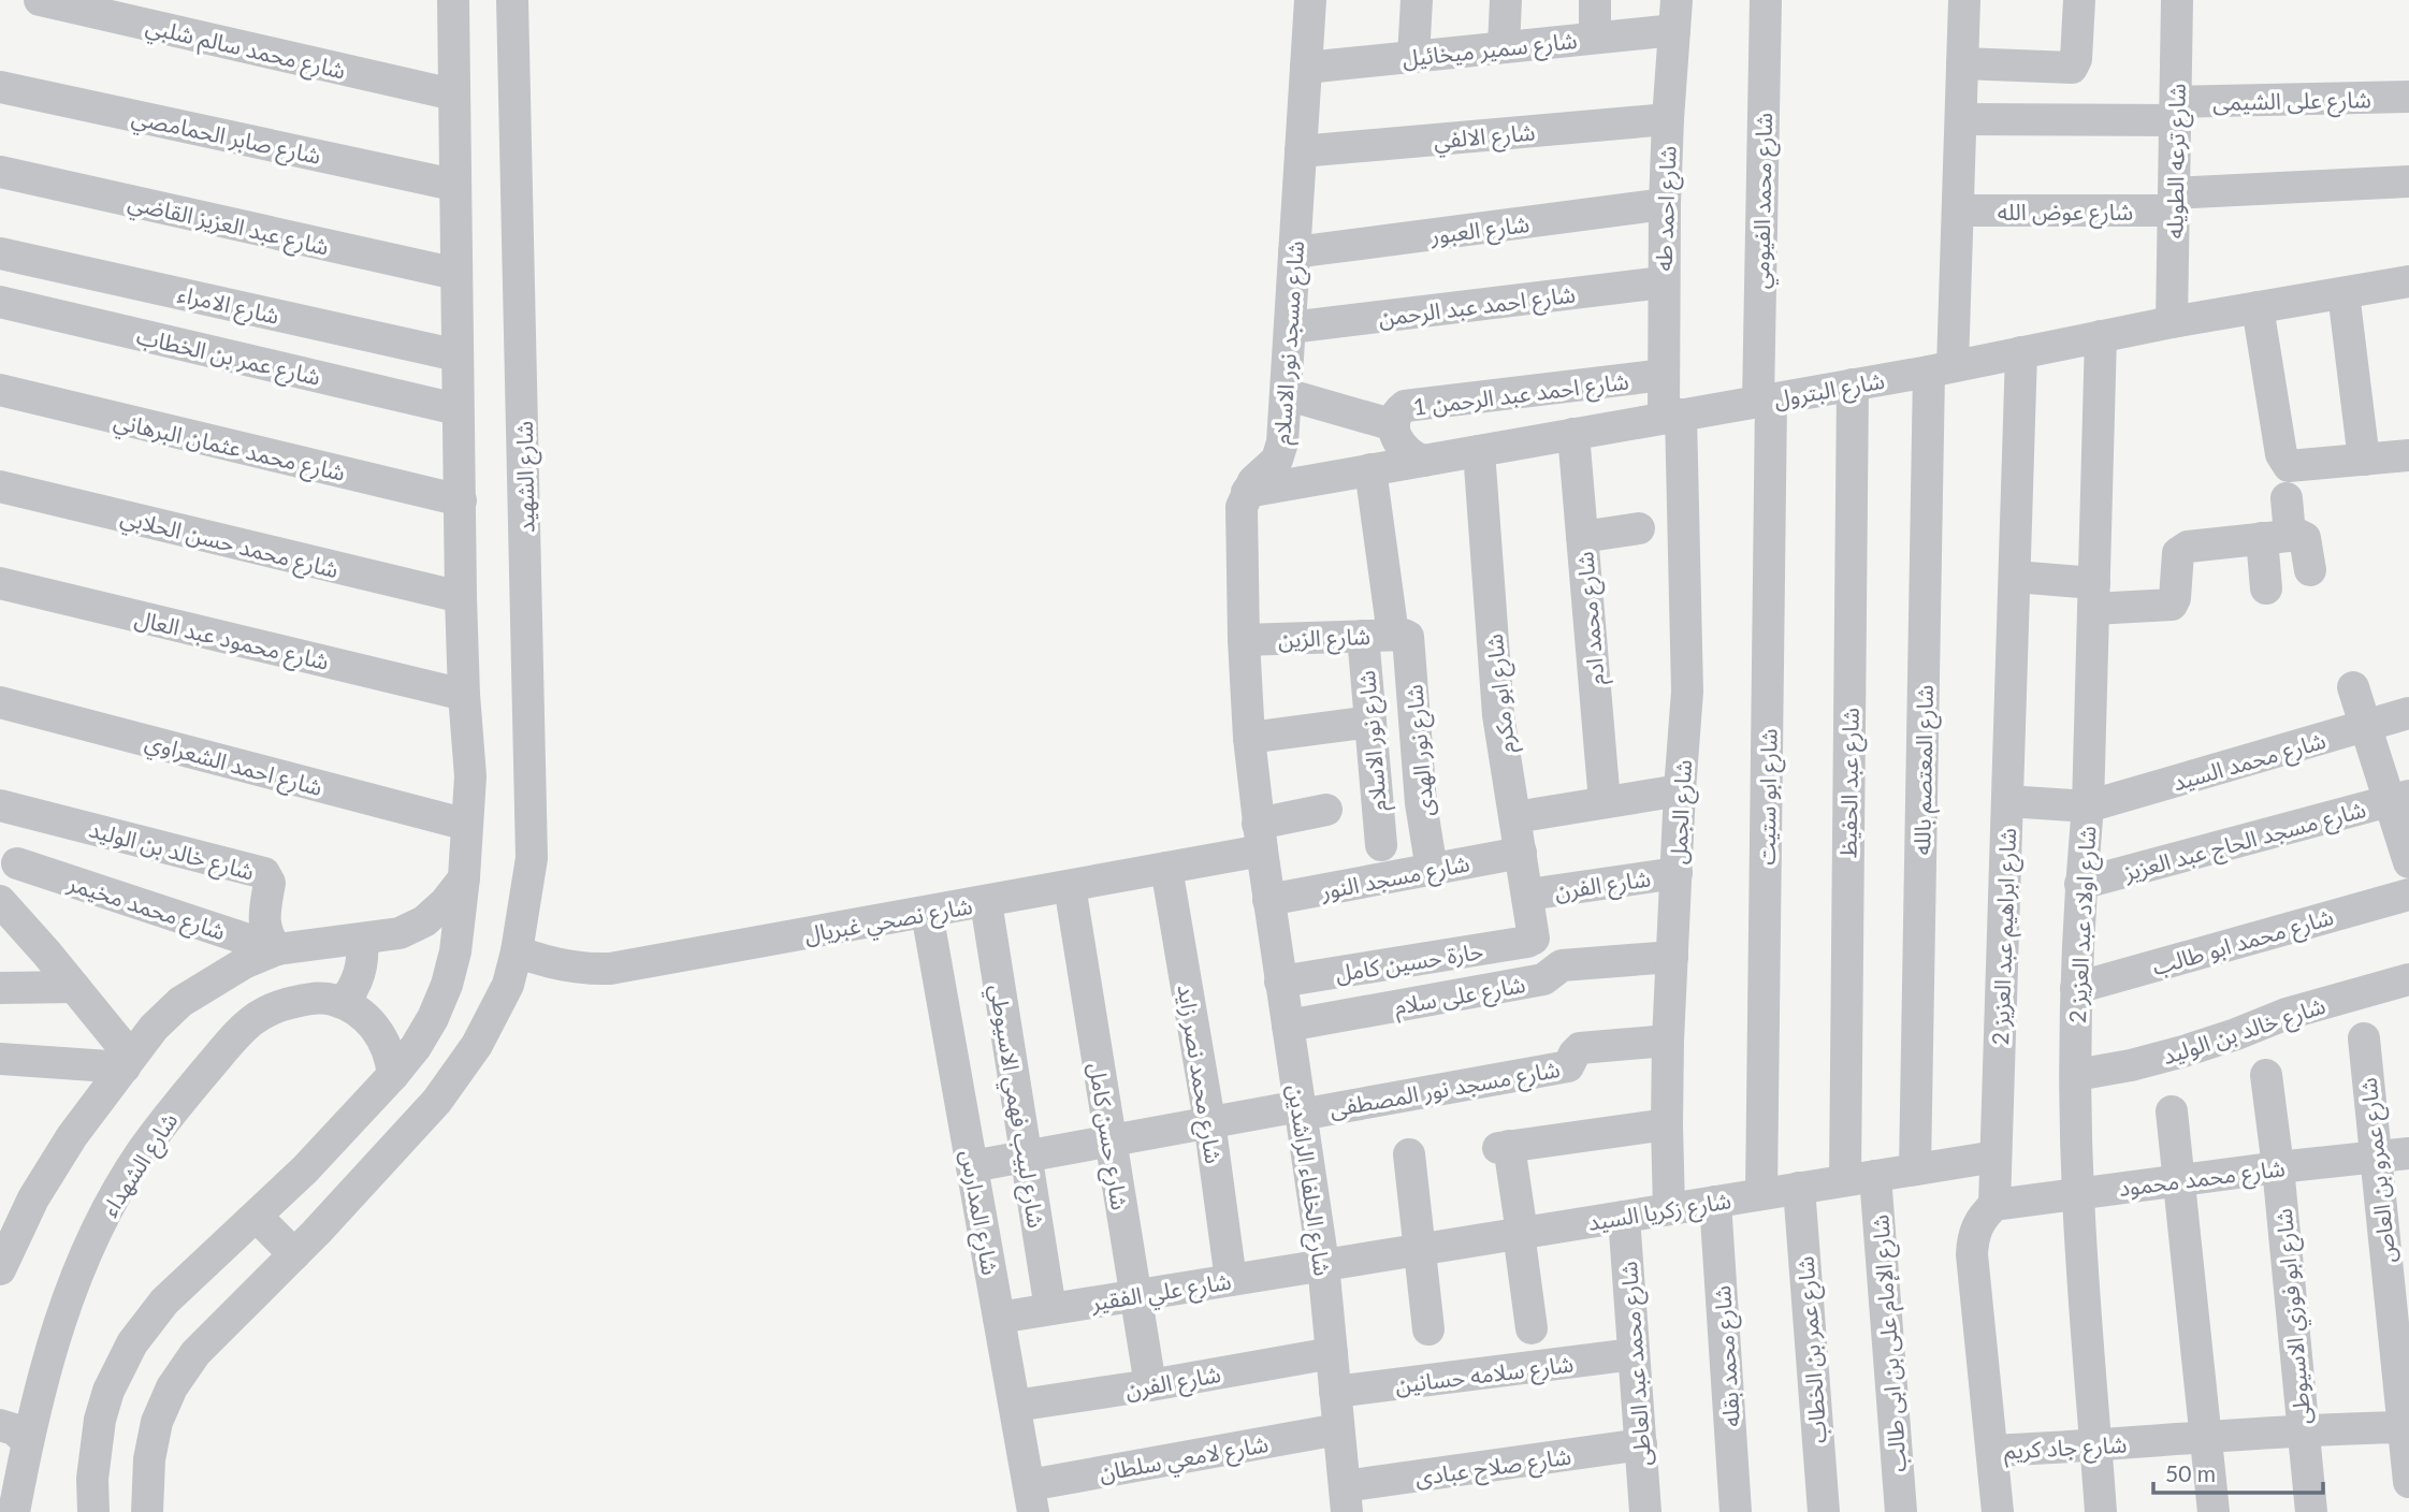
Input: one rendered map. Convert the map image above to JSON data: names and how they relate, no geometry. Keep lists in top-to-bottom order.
{
  "streets": {
    "street": [
      "شارع محمد سالم شلبي",
      "شارع سمير ميخائيل",
      "شارع على الشيمى",
      "شارع صابر الحمامصي",
      "شارع الالفي",
      "شارع ترعه الطويله",
      "شارع محمد الفيومي",
      "شارع احمد طه",
      "شارع عوض الله",
      "شارع عبد العزيز القاضي",
      "شارع العبور",
      "شارع الامراء",
      "شارع احمد عبد الرحمن",
      "شارع مسجد نور الاسلام",
      "شارع عمر بن الخطاب",
      "شارع البترول",
      "شارع احمد عبد الرحمن 1",
      "شارع محمد عثمان البرهاني",
      "شارع الشهيد",
      "شارع محمد حسن الحلابي",
      "شارع محمد ادم",
      "شارع الزين",
      "شارع محمود عبد العال",
      "شارع ابو مكرم",
      "شارع نور الاسلام",
      "شارع نور الهدى",
      "شارع محمد السيد",
      "شارع احمد الشعراوي",
      "شارع المعتصم بالله",
      "شارع عبد الحفيظ",
      "شارع ابو ستيت",
      "شارع الجمل",
      "شارع مسجد الحاج عبد العزيز",
      "شارع خالد بن الوليد",
      "شارع مسجد النور",
      "شارع الفرن",
      "شارع محمد مخيمر",
      "شارع نصحي غبريال",
      "شارع اولاد عبد العزيز 2",
      "شارع ابراهيم عبد العزيز 2",
      "شارع محمد ابو طالب",
      "حارة حسين كامل",
      "شارع على سلام",
      "شارع محمد نصر زايد",
      "شارع مسجد نور المصطفى",
      "شارع لبيب فهمي الاسيوطي",
      "شارع حسن كامل",
      "شارع الشهداء",
      "شارع عمرو بن العاص",
      "شارع محمد محمود",
      "شارع الخلفاء الراشدين",
      "شارع زكريا السيد",
      "شارع المدارس",
      "شارع علي الفقير",
      "شارع ابو فوزي الاسيوطى",
      "شارع الإمام على بن ابى طالب",
      "شارع محمد بقله",
      "شارع محمد عبد العاطى",
      "شارع سلامه حسانين",
      "شارع جاد كريم",
      "شارع لامعي سلطان",
      "شارع صلاح عبادى"
    ]
  },
  "crossings": [
    ["شارع سمير ميخائيل", "شارع احمد طه"],
    ["شارع سمير ميخائيل", "شارع مسجد نور الاسلام"],
    ["شارع على الشيمى", "شارع ترعه الطويله"],
    ["شارع على الشيمى", "شارع المعتصم بالله"],
    ["شارع الالفي", "شارع احمد طه"],
    ["شارع الالفي", "شارع مسجد نور الاسلام"],
    ["شارع ترعه الطويله", "شارع عوض الله"],
    ["شارع ترعه الطويله", "شارع البترول"],
    ["شارع محمد الفيومي", "شارع البترول"],
    ["شارع محمد الفيومي", "شارع ابو ستيت"],
    ["شارع احمد طه", "شارع العبور"],
    ["شارع احمد طه", "شارع احمد عبد الرحمن"],
    ["شارع احمد طه", "شارع البترول"],
    ["شارع احمد طه", "شارع احمد عبد الرحمن 1"],
    ["شارع احمد طه", "شارع الجمل"],
    ["شارع عوض الله", "شارع المعتصم بالله"],
    ["شارع العبور", "شارع مسجد نور الاسلام"],
    ["شارع احمد عبد الرحمن", "شارع مسجد نور الاسلام"],
    ["شارع مسجد نور الاسلام", "شارع البترول"],
    ["شارع عمر بن الخطاب", "شارع زكريا السيد"],
    ["شارع البترول", "شارع احمد عبد الرحمن 1"],
    ["شارع البترول", "شارع محمد ادم"],
    ["شارع البترول", "شارع ابو مكرم"],
    ["شارع البترول", "شارع المعتصم بالله"],
    ["شارع البترول", "شارع عبد الحفيظ"],
    ["شارع البترول", "شارع ابو ستيت"],
    ["شارع البترول", "شارع الجمل"],
    ["شارع البترول", "شارع اولاد عبد العزيز 2"],
    ["شارع البترول", "شارع ابراهيم عبد العزيز 2"],
    ["شارع الشهيد", "شارع نصحي غبريال"],
    ["شارع الزين", "شارع نور الاسلام"],
    ["شارع الزين", "شارع نور الهدى"],
    ["شارع ابو مكرم", "شارع مسجد النور"],
    ["شارع ابو مكرم", "شارع الفرن"],
    ["شارع ابو مكرم", "حارة حسين كامل"],
    ["شارع نور الاسلام", "شارع نور الهدى"],
    ["شارع نور الهدى", "شارع مسجد النور"],
    ["شارع محمد السيد", "شارع اولاد عبد العزيز 2"],
    ["شارع محمد السيد", "شارع ابراهيم عبد العزيز 2"],
    ["شارع المعتصم بالله", "شارع زكريا السيد"],
    ["شارع عبد الحفيظ", "شارع زكريا السيد"],
    ["شارع عبد الحفيظ", "شارع الإمام على بن ابى طالب"],
    ["شارع ابو ستيت", "شارع زكريا السيد"],
    ["شارع الجمل", "شارع الفرن"],
    ["شارع الجمل", "شارع على سلام"],
    ["شارع الجمل", "شارع مسجد نور المصطفى"],
    ["شارع الجمل", "شارع زكريا السيد"],
    ["شارع مسجد الحاج عبد العزيز", "شارع اولاد عبد العزيز 2"],
    ["شارع خالد بن الوليد", "شارع محمد مخيمر"],
    ["شارع خالد بن الوليد", "شارع اولاد عبد العزيز 2"],
    ["شارع مسجد النور", "شارع الخلفاء الراشدين"],
    ["شارع الفرن", "شارع حسن كامل"],
    ["شارع الفرن", "شارع الخلفاء الراشدين"],
    ["شارع الفرن", "شارع المدارس"],
    ["شارع نصحي غبريال", "شارع محمد نصر زايد"],
    ["شارع نصحي غبريال", "شارع لبيب فهمي الاسيوطي"],
    ["شارع نصحي غبريال", "شارع حسن كامل"],
    ["شارع نصحي غبريال", "شارع الخلفاء الراشدين"],
    ["شارع نصحي غبريال", "شارع المدارس"],
    ["شارع اولاد عبد العزيز 2", "شارع محمد ابو طالب"],
    ["شارع اولاد عبد العزيز 2", "شارع محمد محمود"],
    ["شارع اولاد عبد العزيز 2", "شارع جاد كريم"],
    ["شارع ابراهيم عبد العزيز 2", "شارع محمد محمود"],
    ["شارع ابراهيم عبد العزيز 2", "شارع زكريا السيد"],
    ["حارة حسين كامل", "شارع الخلفاء الراشدين"],
    ["شارع على سلام", "شارع الخلفاء الراشدين"],
    ["شارع محمد نصر زايد", "شارع مسجد نور المصطفى"],
    ["شارع محمد نصر زايد", "شارع علي الفقير"],
    ["شارع مسجد نور المصطفى", "شارع لبيب فهمي الاسيوطي"],
    ["شارع مسجد نور المصطفى", "شارع حسن كامل"],
    ["شارع مسجد نور المصطفى", "شارع الخلفاء الراشدين"],
    ["شارع مسجد نور المصطفى", "شارع المدارس"],
    ["شارع لبيب فهمي الاسيوطي", "شارع علي الفقير"],
    ["شارع حسن كامل", "شارع علي الفقير"],
    ["شارع عمرو بن العاص", "شارع محمد محمود"],
    ["شارع عمرو بن العاص", "شارع جاد كريم"],
    ["شارع محمد محمود", "شارع ابو فوزي الاسيوطى"],
    ["شارع الخلفاء الراشدين", "شارع زكريا السيد"],
    ["شارع الخلفاء الراشدين", "شارع علي الفقير"],
    ["شارع الخلفاء الراشدين", "شارع سلامه حسانين"],
    ["شارع الخلفاء الراشدين", "شارع لامعي سلطان"],
    ["شارع الخلفاء الراشدين", "شارع صلاح عبادى"],
    ["شارع زكريا السيد", "شارع علي الفقير"],
    ["شارع زكريا السيد", "شارع الإمام على بن ابى طالب"],
    ["شارع زكريا السيد", "شارع محمد بقله"],
    ["شارع زكريا السيد", "شارع محمد عبد العاطى"],
    ["شارع المدارس", "شارع علي الفقير"],
    ["شارع المدارس", "شارع لامعي سلطان"],
    ["شارع ابو فوزي الاسيوطى", "شارع جاد كريم"],
    ["شارع محمد عبد العاطى", "شارع سلامه حسانين"],
    ["شارع محمد عبد العاطى", "شارع صلاح عبادى"]
  ],
  "scale_bar": "50 m"
}
